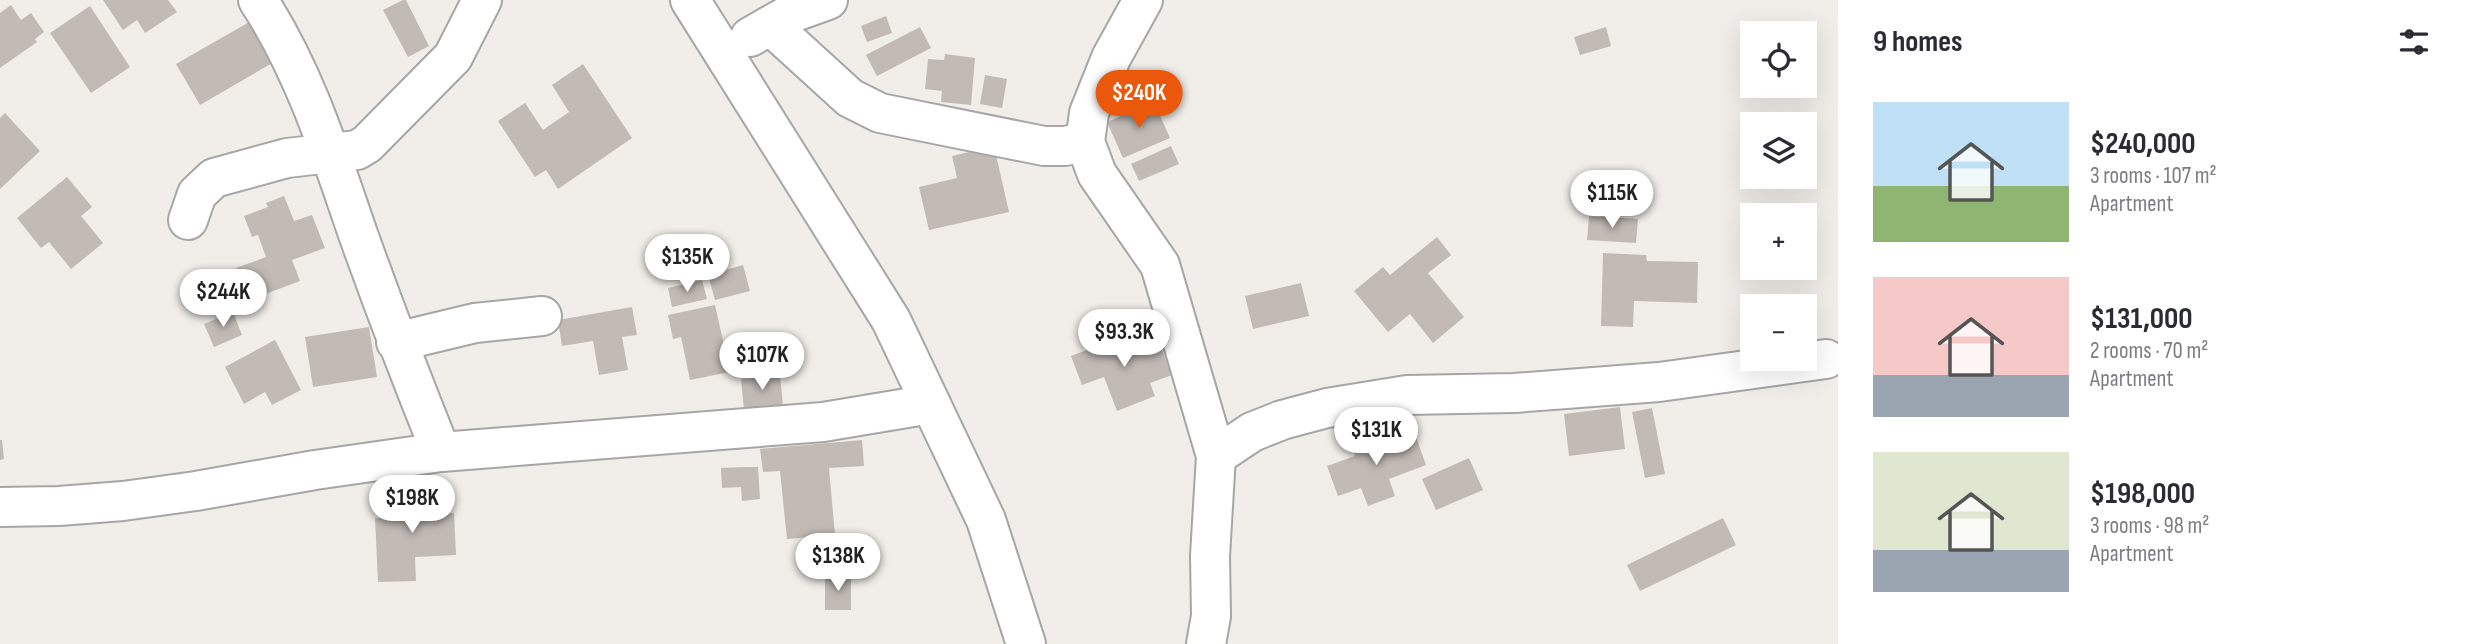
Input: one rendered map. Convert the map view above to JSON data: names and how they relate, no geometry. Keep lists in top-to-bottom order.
{
  "page": {
    "heading": "9 homes",
    "map_buttons": ["+", "−"],
    "price": [
      "$240K",
      "$115K",
      "$135K",
      "$244K",
      "$93.3K",
      "$107K",
      "$131K",
      "$198K",
      "$138K"
    ],
    "list": [
      {
        "name": "$240,000",
        "note": "3 rooms · 107 m² · Apartment"
      },
      {
        "name": "$131,000",
        "note": "2 rooms · 70 m² · Apartment"
      },
      {
        "name": "$198,000",
        "note": "3 rooms · 98 m² · Apartment"
      }
    ]
  }
}
